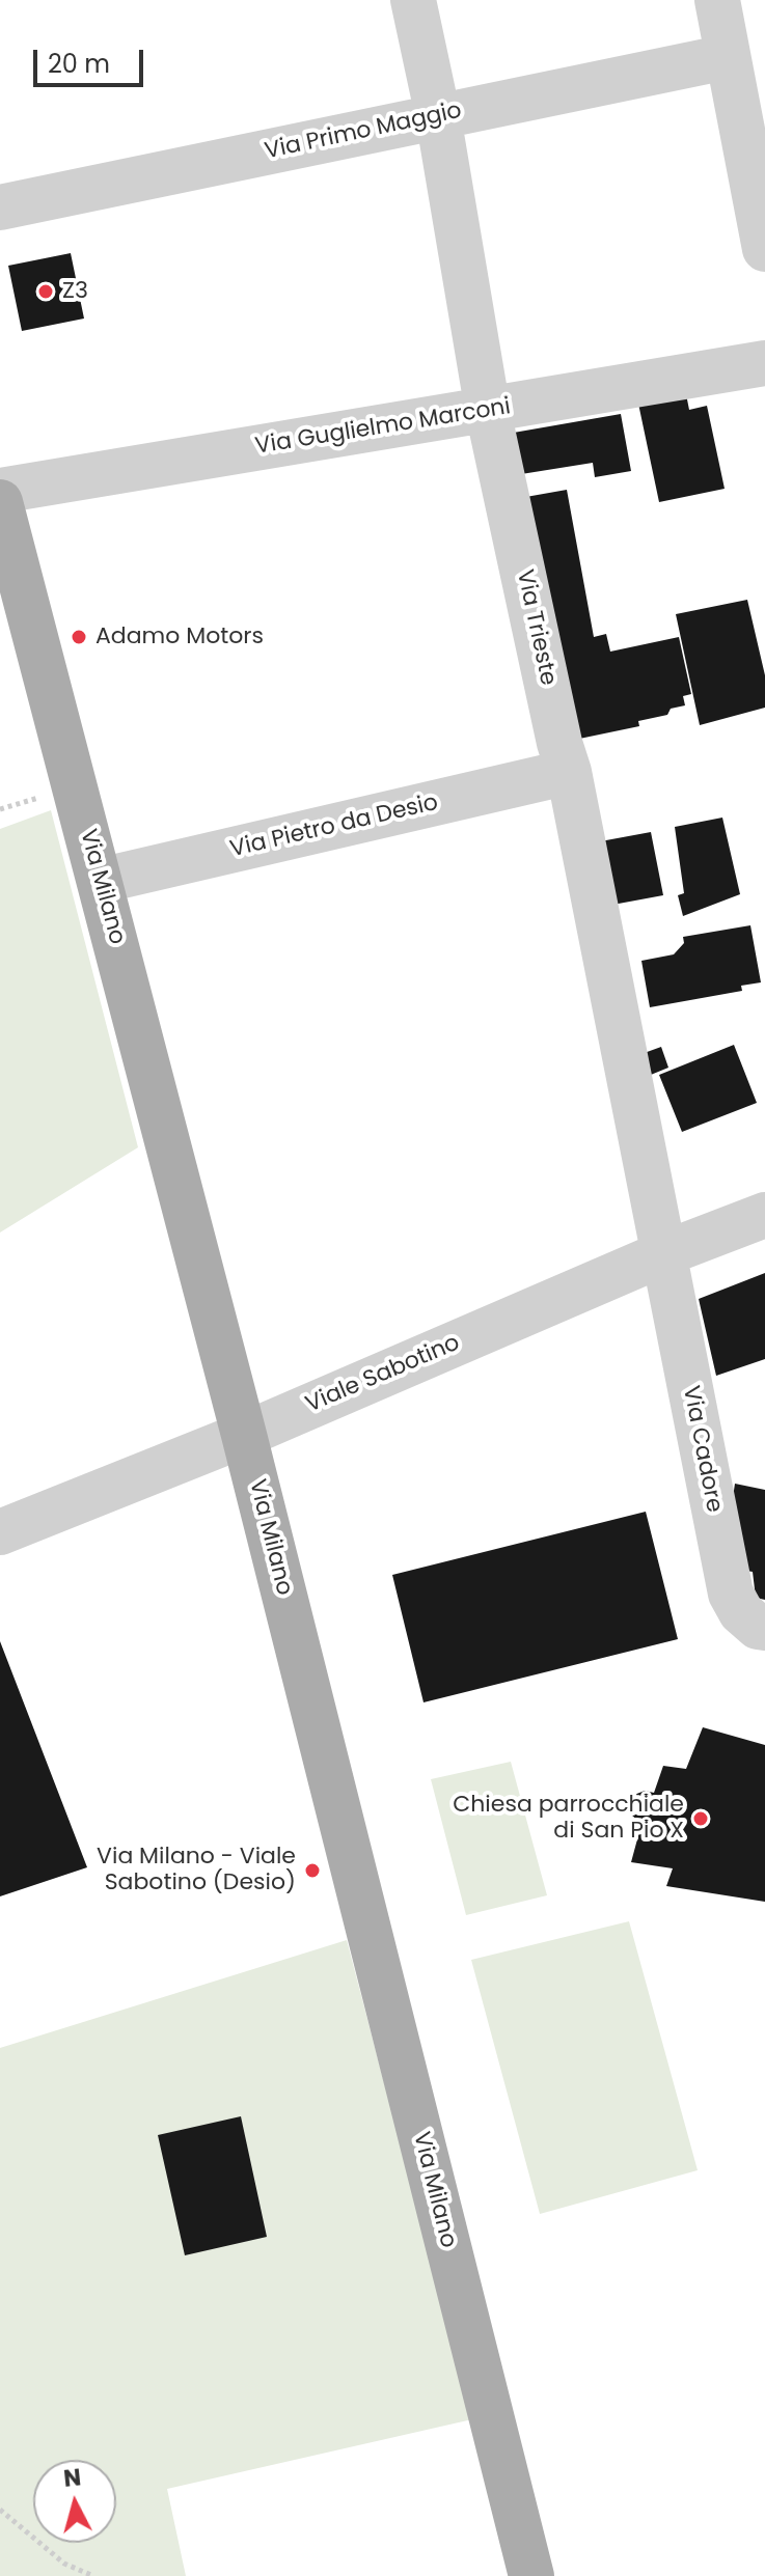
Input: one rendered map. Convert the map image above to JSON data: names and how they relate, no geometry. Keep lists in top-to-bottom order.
{
  "streets": {
    "main road": ["Via Milano"],
    "street": [
      "Via Primo Maggio",
      "Via Guglielmo Marconi",
      "Via Trieste",
      "Via Pietro da Desio",
      "Viale Sabotino",
      "Via Cadore"
    ]
  },
  "crossings": [
    ["Via Primo Maggio", "Via Trieste"],
    ["Via Guglielmo Marconi", "Via Trieste"],
    ["Via Trieste", "Via Pietro da Desio"],
    ["Via Trieste", "Viale Sabotino"],
    ["Via Trieste", "Via Cadore"],
    ["Via Pietro da Desio", "Via Milano"],
    ["Via Milano", "Viale Sabotino"],
    ["Viale Sabotino", "Via Cadore"]
  ],
  "places": [
    "Z3",
    "Adamo Motors",
    "Chiesa parrocchiale di San Pio X",
    "Via Milano - Viale Sabotino (Desio)"
  ],
  "scale_bar": "20 m",
  "north": "top"
}
